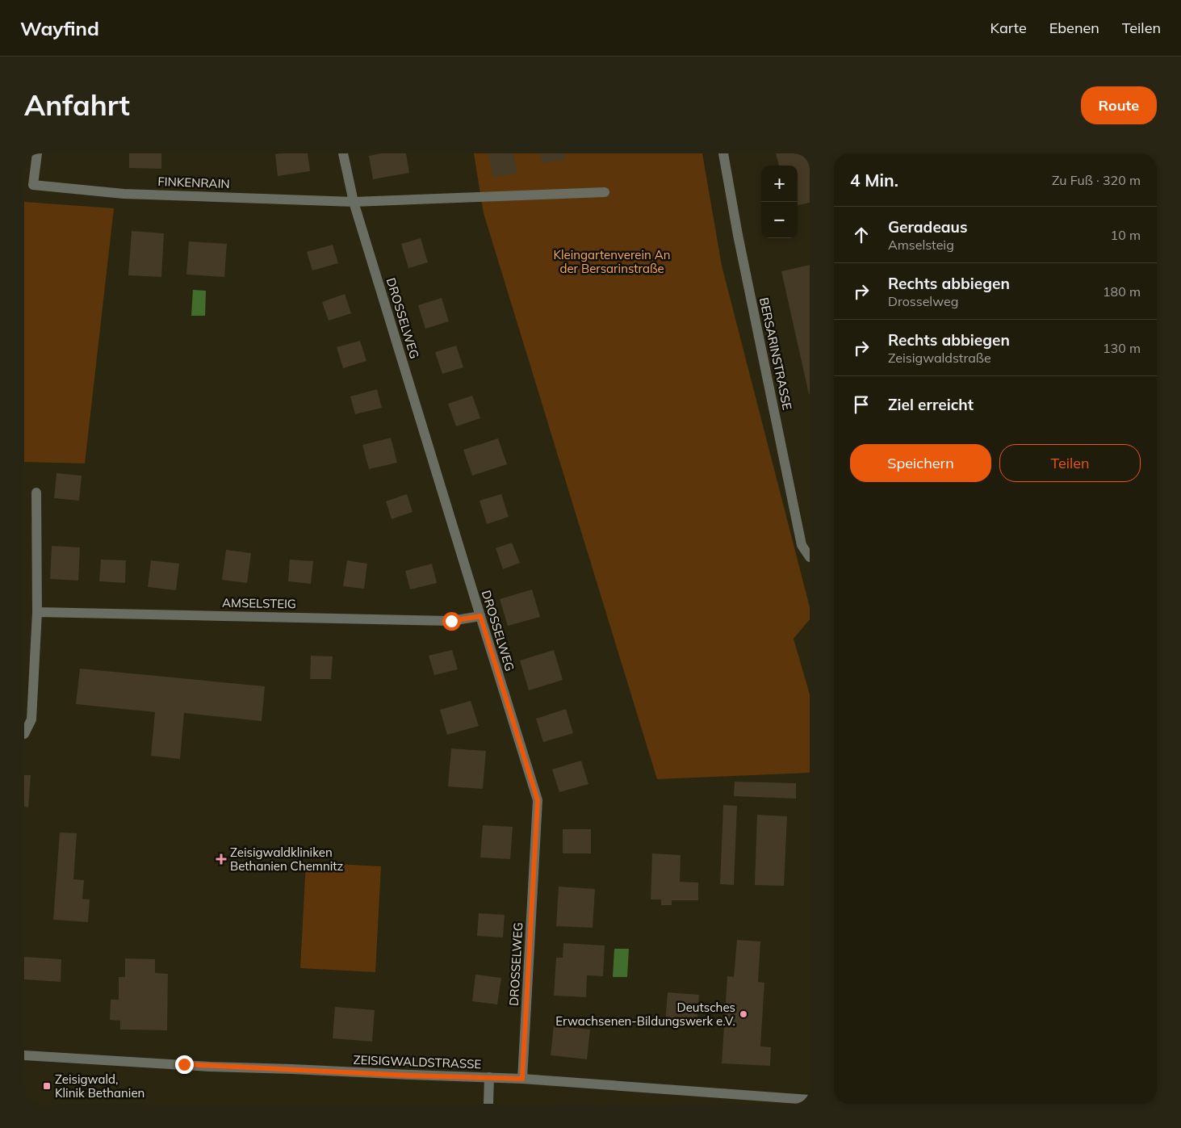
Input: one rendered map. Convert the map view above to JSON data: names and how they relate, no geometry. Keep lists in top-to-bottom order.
{
  "streets": {
    "street": [
      "FINKENRAIN",
      "DROSSELWEG",
      "BERSARINSTRASSE",
      "AMSELSTEIG",
      "ZEISIGWALDSTRASSE"
    ]
  },
  "crossings": [
    ["FINKENRAIN", "DROSSELWEG"],
    ["DROSSELWEG", "AMSELSTEIG"],
    ["DROSSELWEG", "ZEISIGWALDSTRASSE"]
  ],
  "parks": ["Kleingartenverein An der Bersarinstraße"],
  "places": {
    "health": ["Zeisigwaldkliniken Bethanien Chemnitz"],
    "other": ["Deutsches Erwachsenen-Bildungswerk e.V."],
    "transit": ["Zeisigwald, Klinik Bethanien"]
  },
  "page": {
    "header": "Wayfind",
    "nav": ["Karte", "Ebenen", "Teilen"],
    "buttons": [
      "Route",
      ["Speichern", "Teilen"]
    ],
    "title": "Anfahrt",
    "heading": ["4 Min.", "Zu Fuß · 320 m"],
    "map_buttons": ["+", "−"],
    "list": [
      ["Geradeaus", "Amselsteig", "10 m"],
      ["Rechts abbiegen", "Drosselweg", "180 m"],
      ["Rechts abbiegen", "Zeisigwaldstraße", "130 m"],
      "Ziel erreicht"
    ]
  }
}
